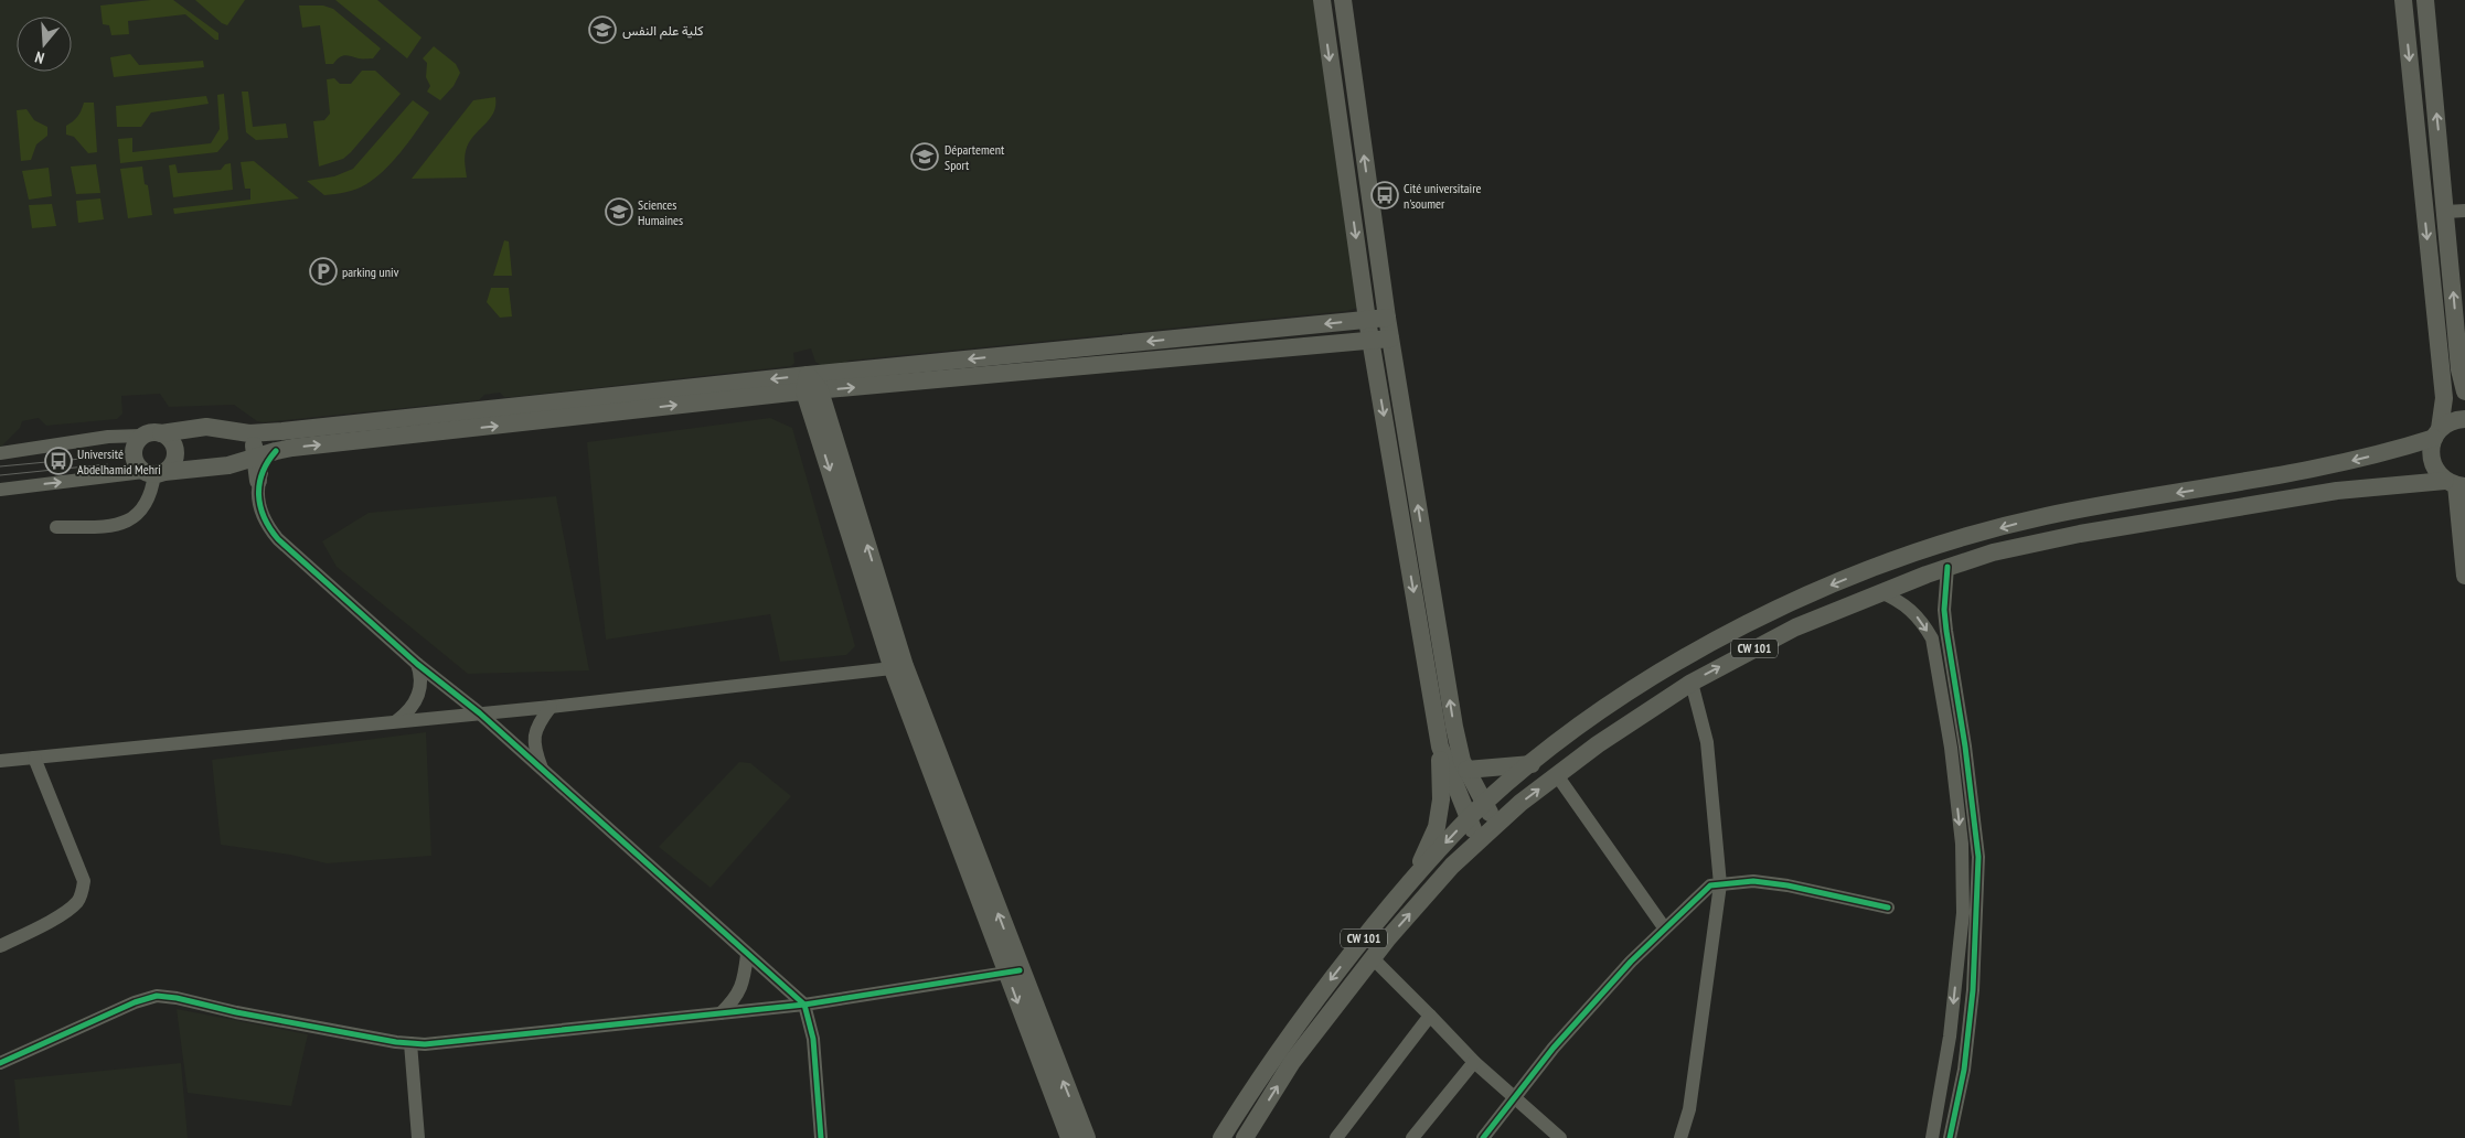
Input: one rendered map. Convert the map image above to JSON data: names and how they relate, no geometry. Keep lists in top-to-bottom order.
{
  "streets": {
    "main road": ["CW 101"]
  },
  "places": {
    "school or university": ["كلية علم النفس", "Département Sport", "Sciences Humaines"],
    "bus stop": ["Cité universitaire n'soumer", "Université Abdelhamid Mehri"],
    "parking": ["parking univ"]
  },
  "north": "bottom"
}
